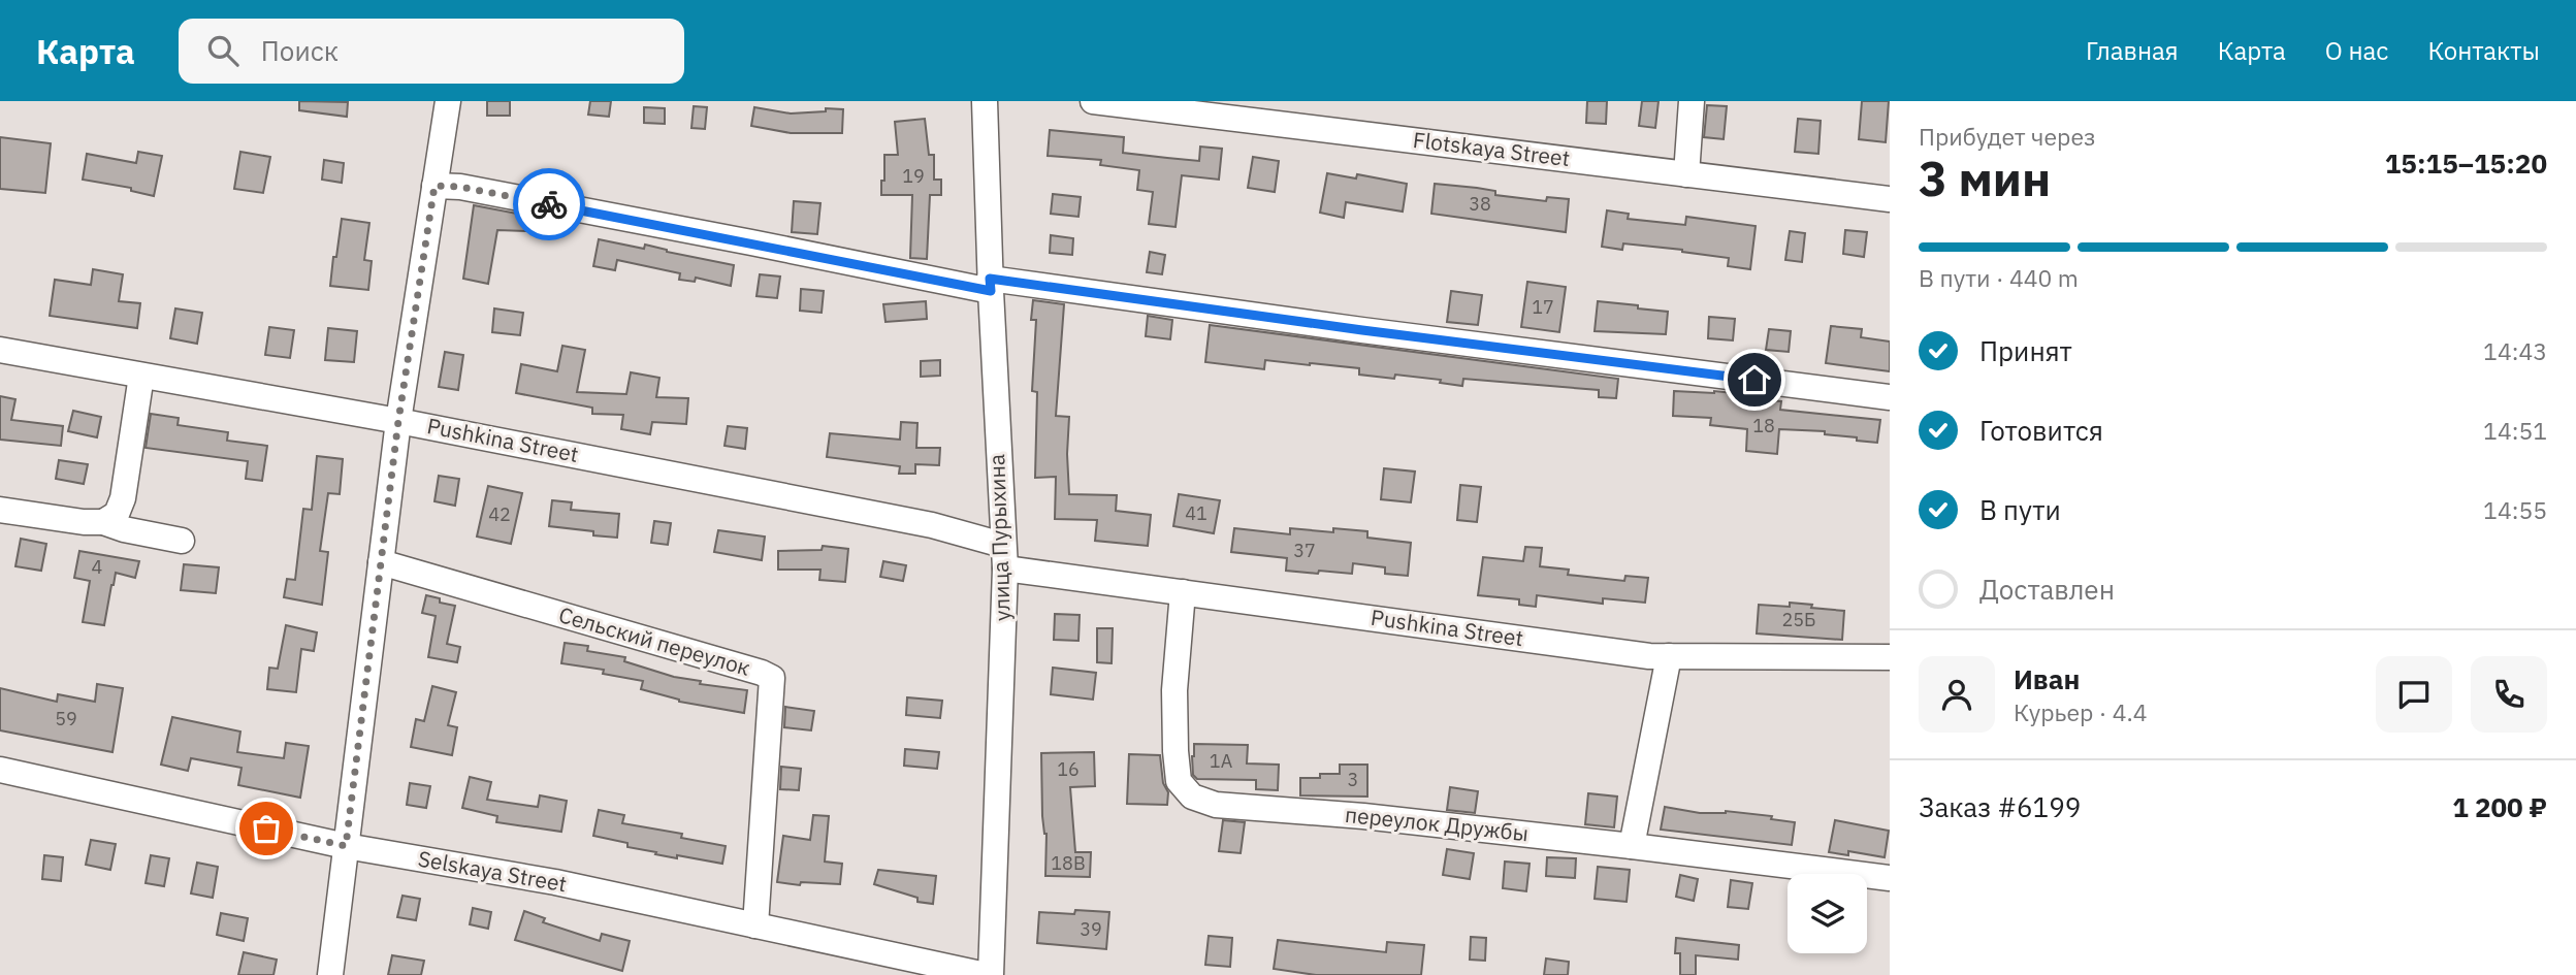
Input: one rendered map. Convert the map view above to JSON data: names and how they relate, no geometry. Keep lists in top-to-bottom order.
{
  "streets": {
    "street": [
      "Flotskaya Street",
      "Pushkina Street",
      "улица Пурыхина",
      "Сельский переулок",
      "переулок Дружбы",
      "Selskaya Street"
    ]
  },
  "crossings": [
    ["Pushkina Street", "улица Пурыхина"],
    ["Pushkina Street", "переулок Дружбы"],
    ["улица Пурыхина", "Selskaya Street"],
    ["Сельский переулок", "Selskaya Street"]
  ],
  "house_numbers": [
    "19",
    "38",
    "17",
    "18",
    "41",
    "42",
    "37",
    "4",
    "25Б",
    "59",
    "1А",
    "16",
    "3",
    "18В",
    "39"
  ],
  "page": {
    "header": "Карта",
    "search": "Поиск",
    "nav": [
      "Главная",
      "Карта",
      "О нас",
      "Контакты"
    ],
    "heading": ["3 мин", "Прибудет через", "15:15–15:20"],
    "panel": [
      "Иван",
      "Курьер · 4.4",
      "Заказ #6199",
      "1 200 ₽"
    ],
    "bar": "В пути · 440 m",
    "list": [
      ["Принят", "14:43"],
      ["Готовится", "14:51"],
      ["В пути", "14:55"],
      "Доставлен"
    ]
  }
}
